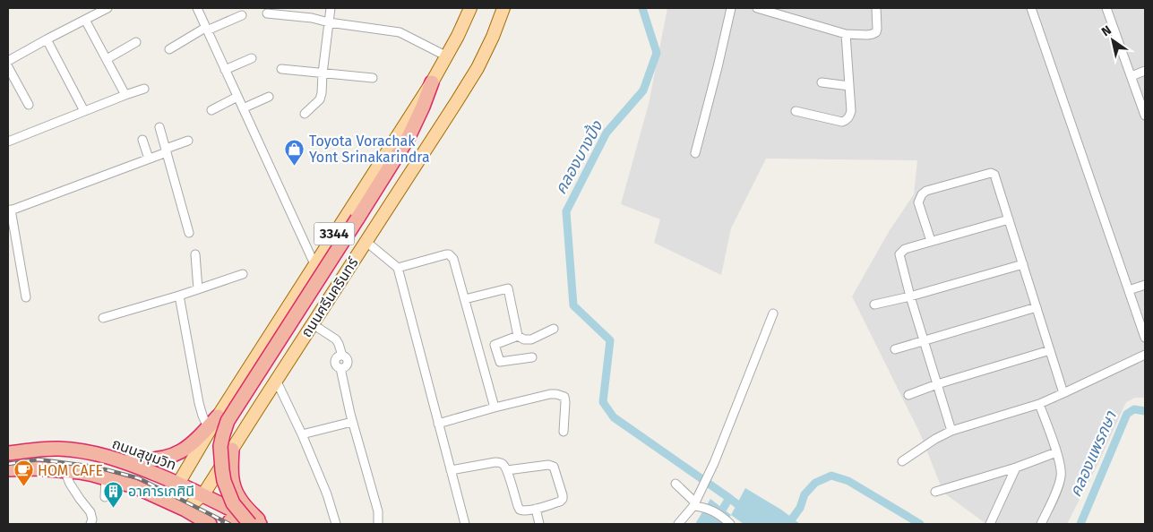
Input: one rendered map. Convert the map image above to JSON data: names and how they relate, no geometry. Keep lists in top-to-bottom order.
{
  "streets": {
    "highway": ["ถนนสุขุมวิท"],
    "main road": ["3344", "ถนนศรีนครินทร์"]
  },
  "crossings": [
    ["3344", "ถนนศรีนครินทร์"],
    ["3344", "ถนนสุขุมวิท"],
    ["ถนนศรีนครินทร์", "ถนนสุขุมวิท"]
  ],
  "water": ["คลองบางปิ้ง", "คลองแพรกษา"],
  "places": {
    "shop": ["Toyota Vorachak Yont Srinakarindra"],
    "cafe": ["HOM CAFE"],
    "building": ["อาคารเกศินี"]
  },
  "north": "top left"
}
